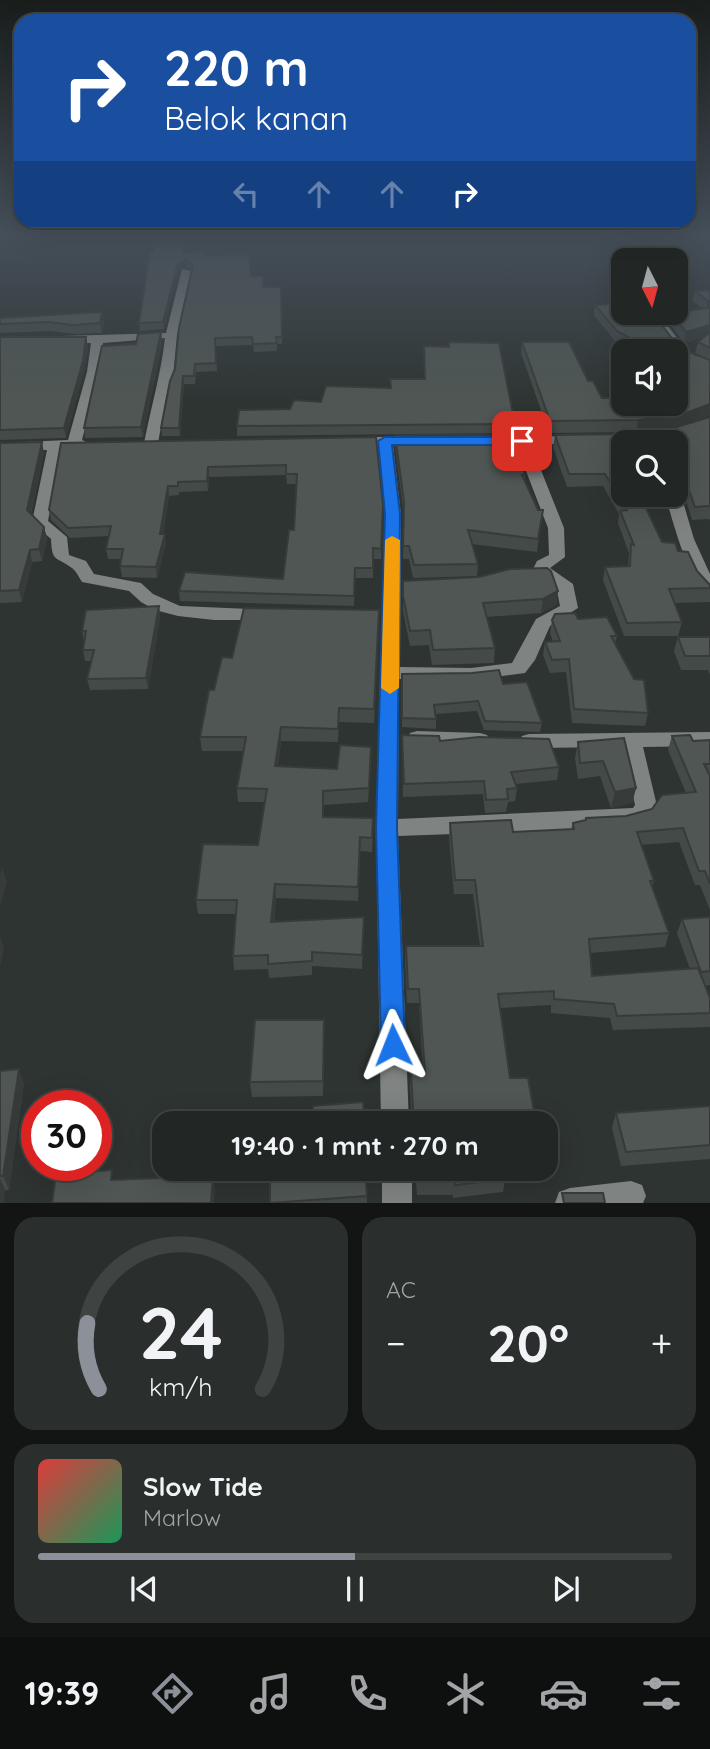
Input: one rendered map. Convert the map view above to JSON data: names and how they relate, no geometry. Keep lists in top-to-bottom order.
{
  "north": "bottom",
  "page": {
    "turn": ["220 m", "Belok kanan"],
    "limit": "30",
    "trip": "19:40 · 1 mnt · 270 m",
    "tile": "AC",
    "heat": ["−", "20°", "+"],
    "song": ["Slow Tide", "Marlow"],
    "tabs": "19:39",
    "gauge": ["24", "km/h"]
  }
}
